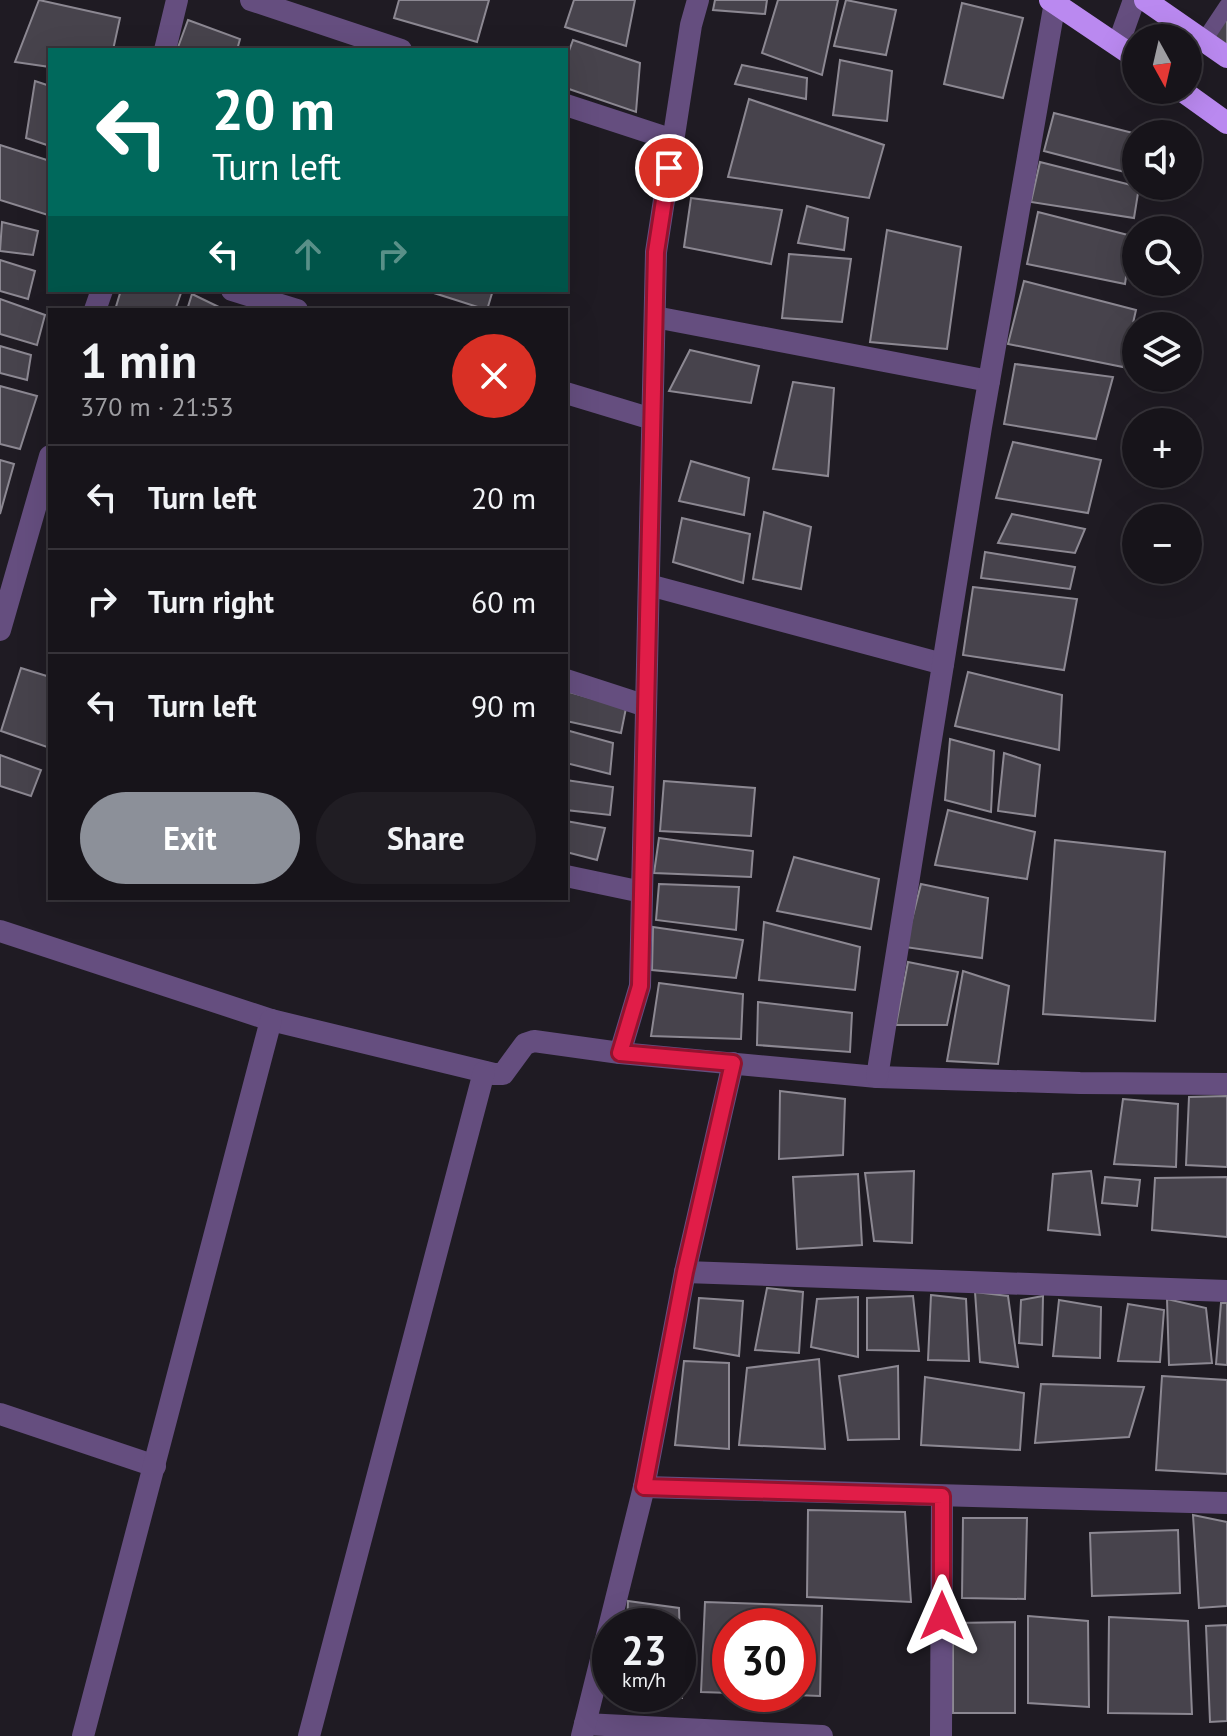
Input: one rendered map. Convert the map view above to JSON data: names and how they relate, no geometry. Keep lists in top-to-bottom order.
{
  "north": "bottom",
  "page": {
    "map_buttons": ["+", "−"],
    "turn": ["20 m", "Turn left"],
    "heading": ["1 min", "370 m · 21:53"],
    "list": [
      {
        "name": "Turn left",
        "value": "20 m"
      },
      {
        "name": "Turn right",
        "value": "60 m"
      },
      {
        "name": "Turn left",
        "value": "90 m"
      }
    ],
    "buttons": ["Exit", "Share"],
    "speed": "23 km/h",
    "limit": "30"
  }
}
